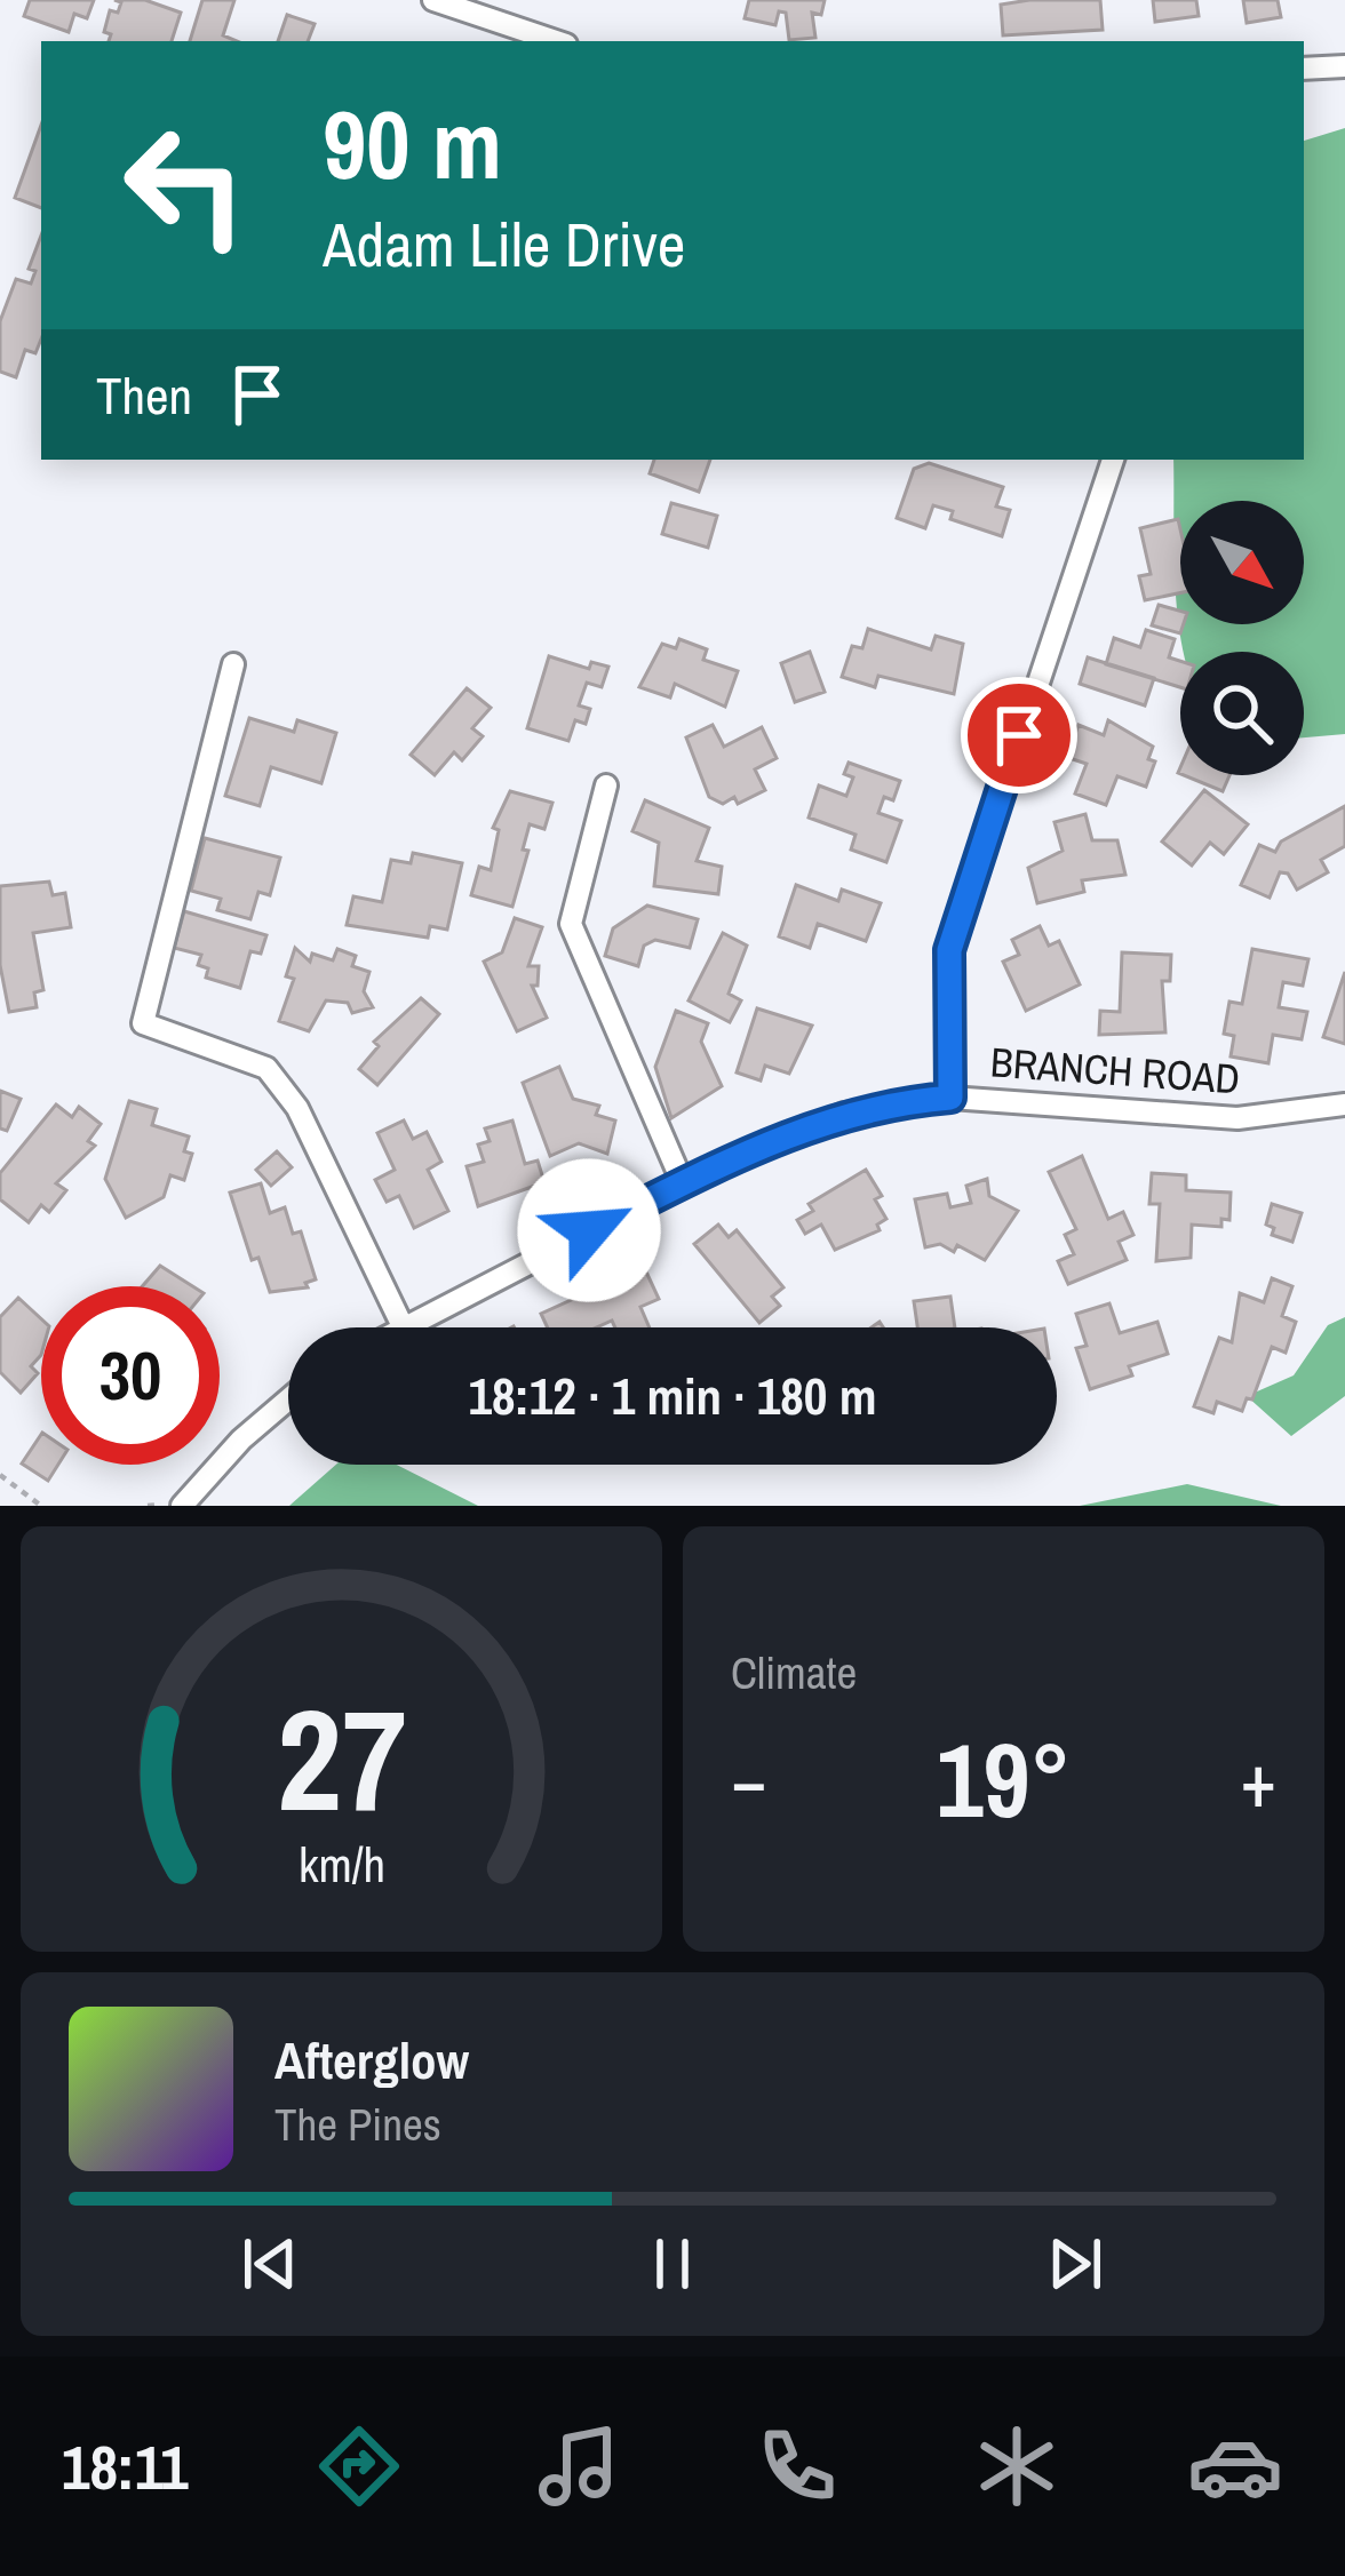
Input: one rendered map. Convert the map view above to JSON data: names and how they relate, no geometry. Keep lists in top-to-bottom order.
{
  "streets": {
    "street": ["BRANCH ROAD"]
  },
  "north": "bottom right",
  "page": {
    "turn": ["90 m", "Adam Lile Drive"],
    "then": "Then",
    "limit": "30",
    "trip": "18:12 · 1 min · 180 m",
    "tile": "Climate",
    "heat": ["−", "19°", "+"],
    "song": ["Afterglow", "The Pines"],
    "tabs": "18:11",
    "gauge": ["27", "km/h"]
  }
}
